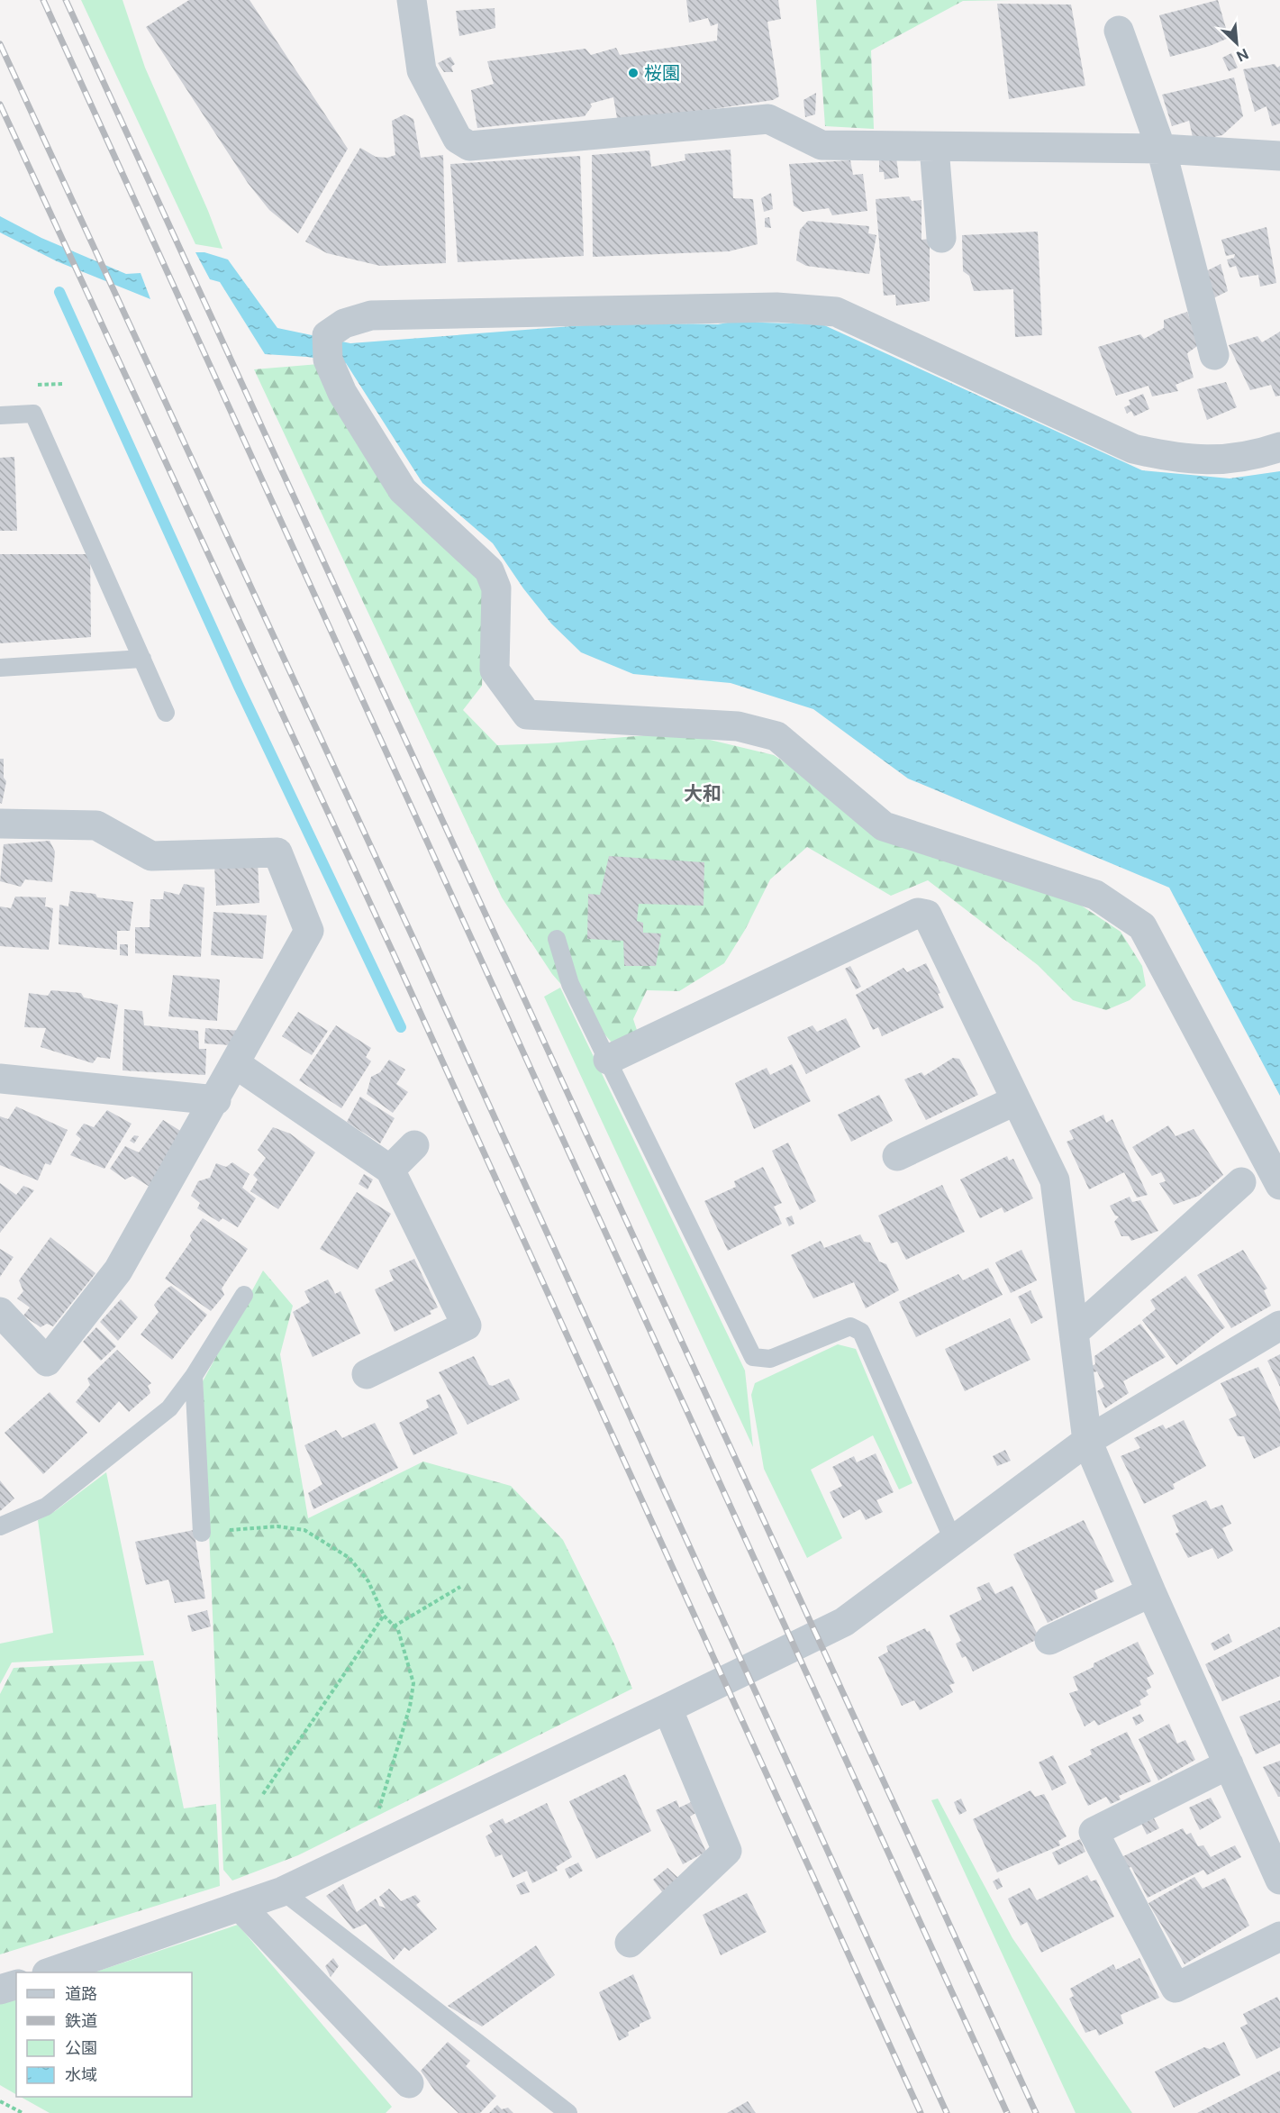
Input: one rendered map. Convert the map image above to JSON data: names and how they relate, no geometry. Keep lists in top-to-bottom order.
{
  "districts": ["大和"],
  "places": ["桜園"],
  "legend": [
    "道路",
    "鉄道",
    "公園",
    "水域"
  ],
  "north": "bottom right"
}
